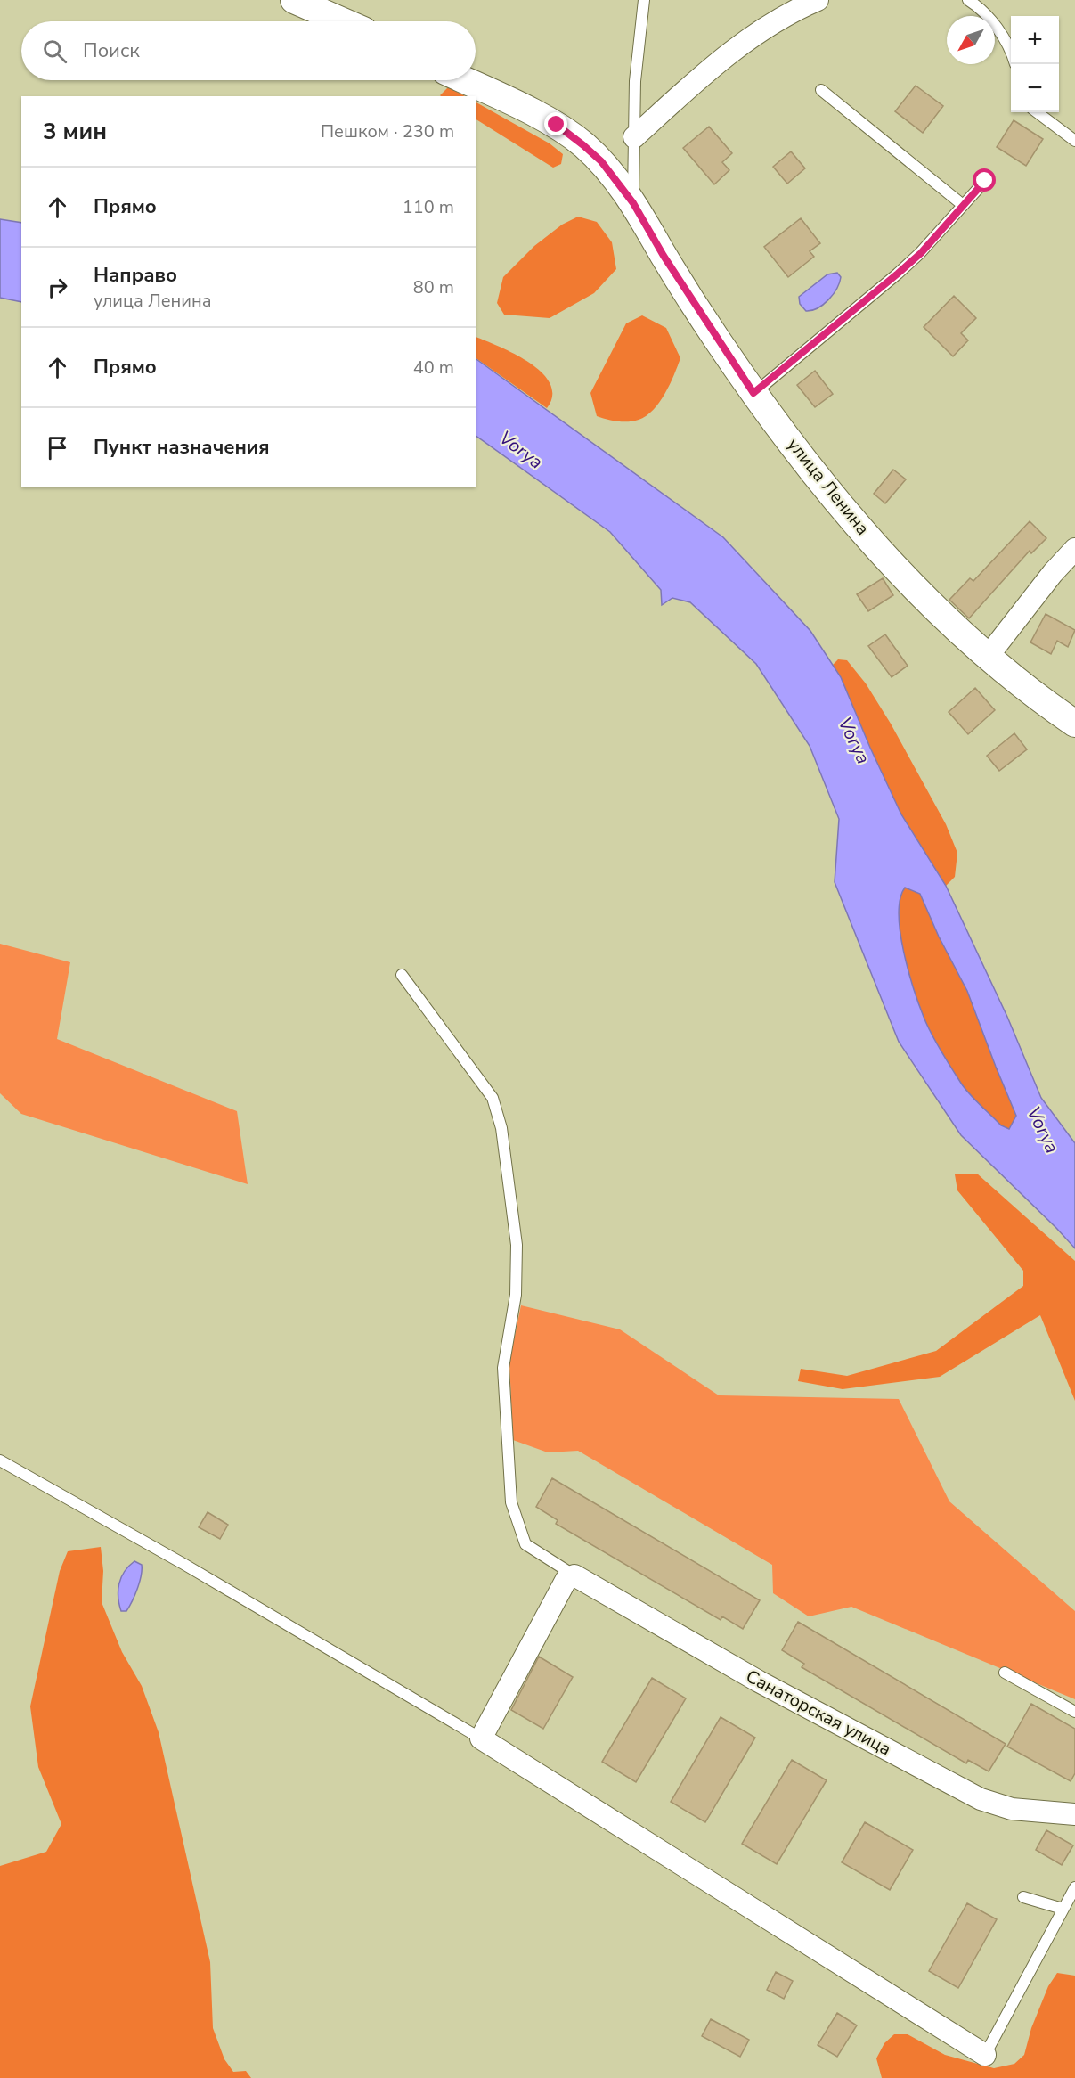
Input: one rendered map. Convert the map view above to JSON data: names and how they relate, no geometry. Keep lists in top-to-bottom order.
{
  "streets": {
    "street": ["улица Ленина", "Санаторская улица"]
  },
  "water": ["Vorya"],
  "north": "bottom left",
  "page": {
    "map_buttons": ["+", "−"],
    "search": "Поиск",
    "heading": ["3 мин", "Пешком · 230 m"],
    "list": [
      ["Прямо", "110 m"],
      ["Направо", "улица Ленина", "80 m"],
      ["Прямо", "40 m"],
      "Пункт назначения"
    ]
  }
}
